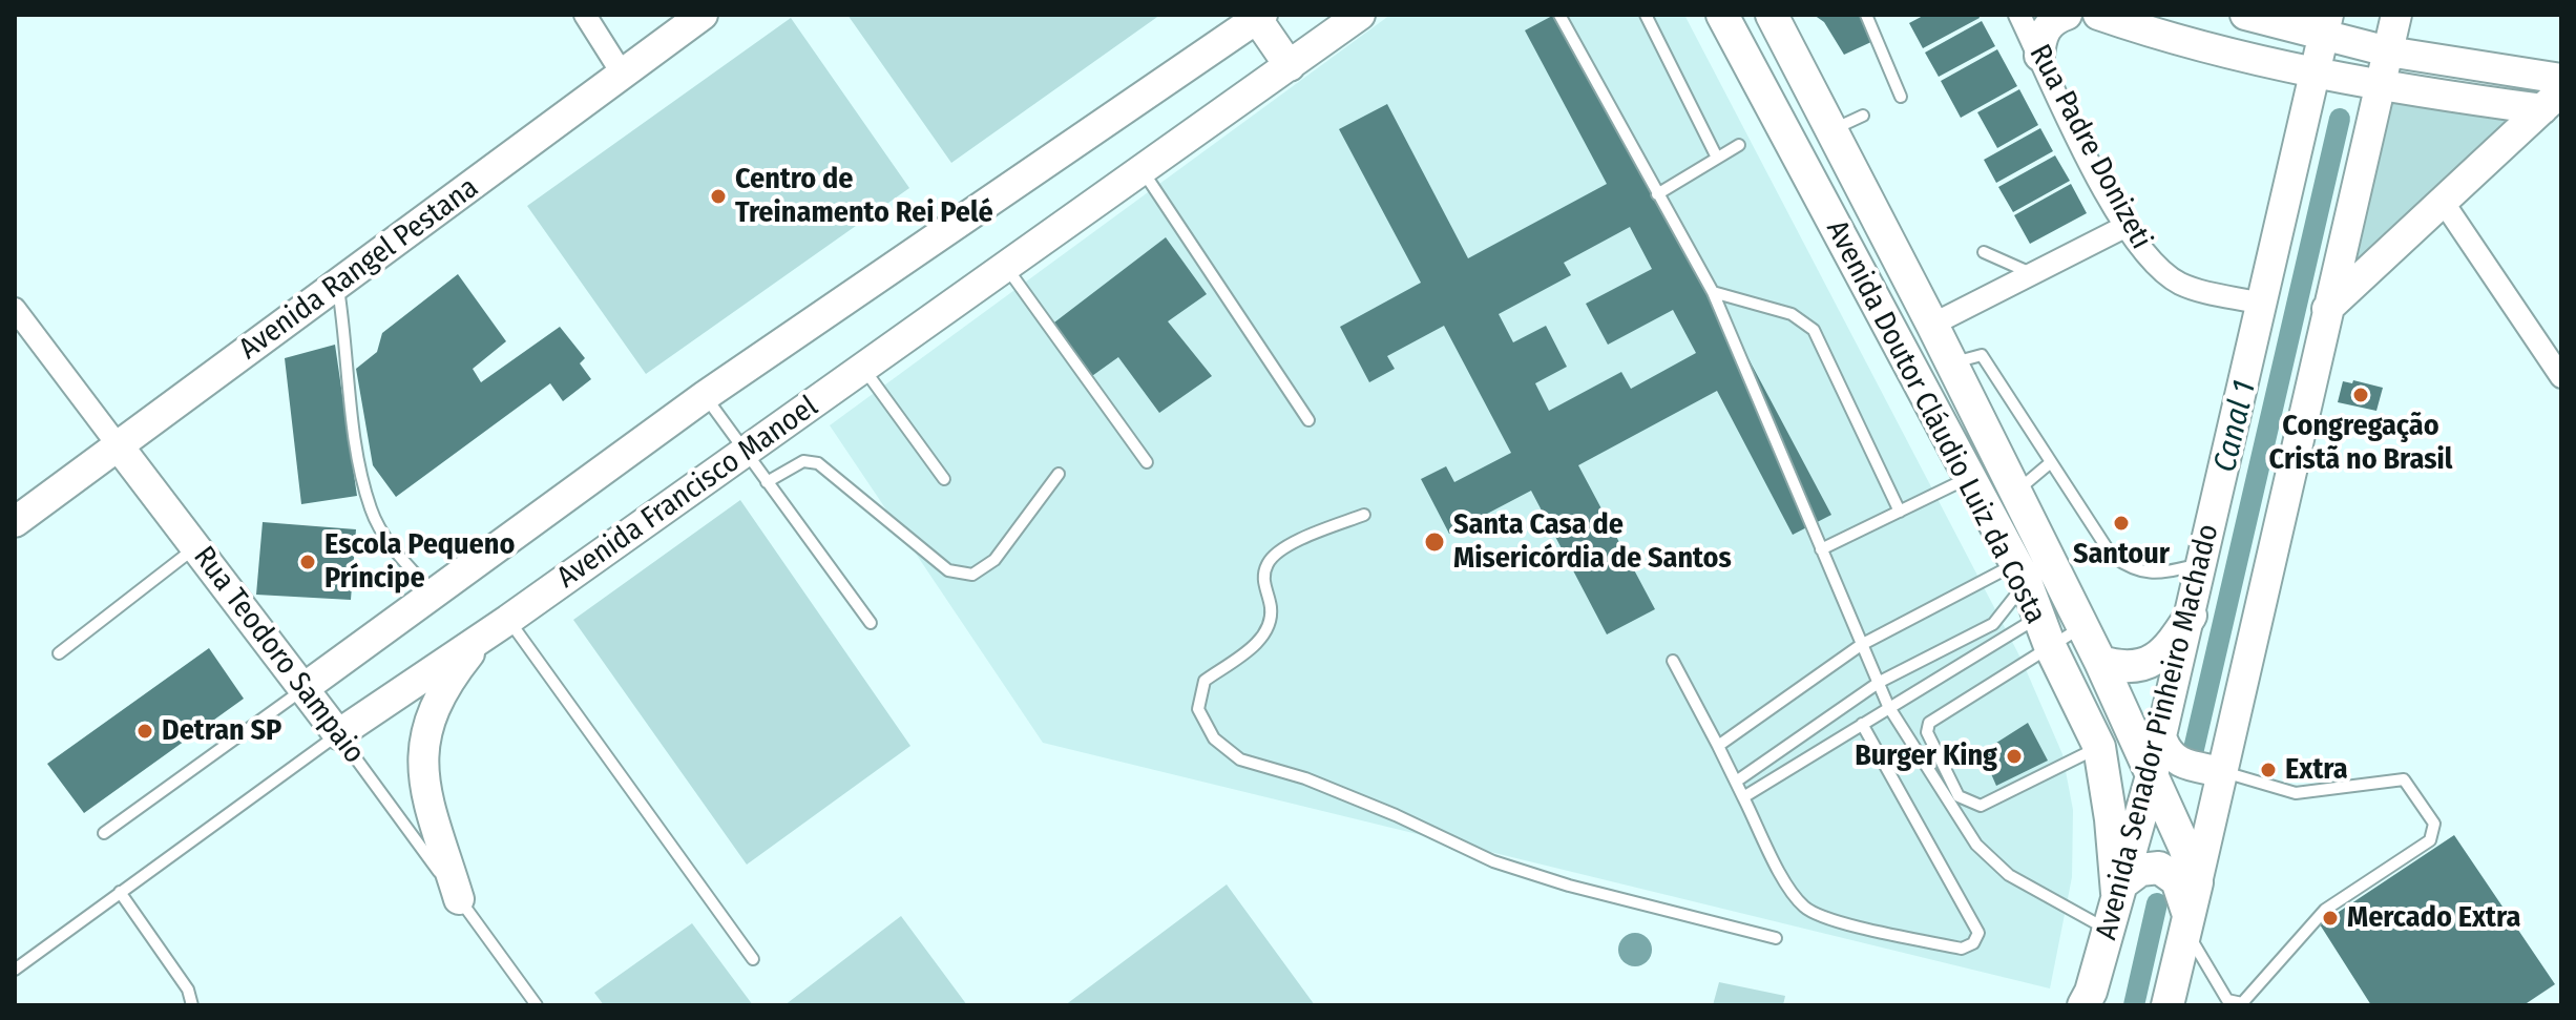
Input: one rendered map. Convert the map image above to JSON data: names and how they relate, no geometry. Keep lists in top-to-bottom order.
{
  "streets": {
    "main road": ["Avenida Doutor Cláudio Luiz da Costa", "Avenida Senador Pinheiro Machado"],
    "street": [
      "Rua Padre Donizeti",
      "Avenida Rangel Pestana",
      "Avenida Francisco Manoel",
      "Rua Teodoro Sampaio"
    ]
  },
  "crossings": [
    ["Rua Padre Donizeti", "Avenida Senador Pinheiro Machado"],
    ["Avenida Rangel Pestana", "Rua Teodoro Sampaio"],
    ["Avenida Doutor Cláudio Luiz da Costa", "Avenida Senador Pinheiro Machado"],
    ["Avenida Francisco Manoel", "Rua Teodoro Sampaio"]
  ],
  "water": ["Canal 1"],
  "places": [
    "Centro de Treinamento Rei Pelé",
    "Congregação Cristã no Brasil",
    "Santour",
    "Santa Casa de Misericórdia de Santos",
    "Escola Pequeno Príncipe",
    "Detran SP",
    "Burger King",
    "Extra",
    "Mercado Extra"
  ]
}
